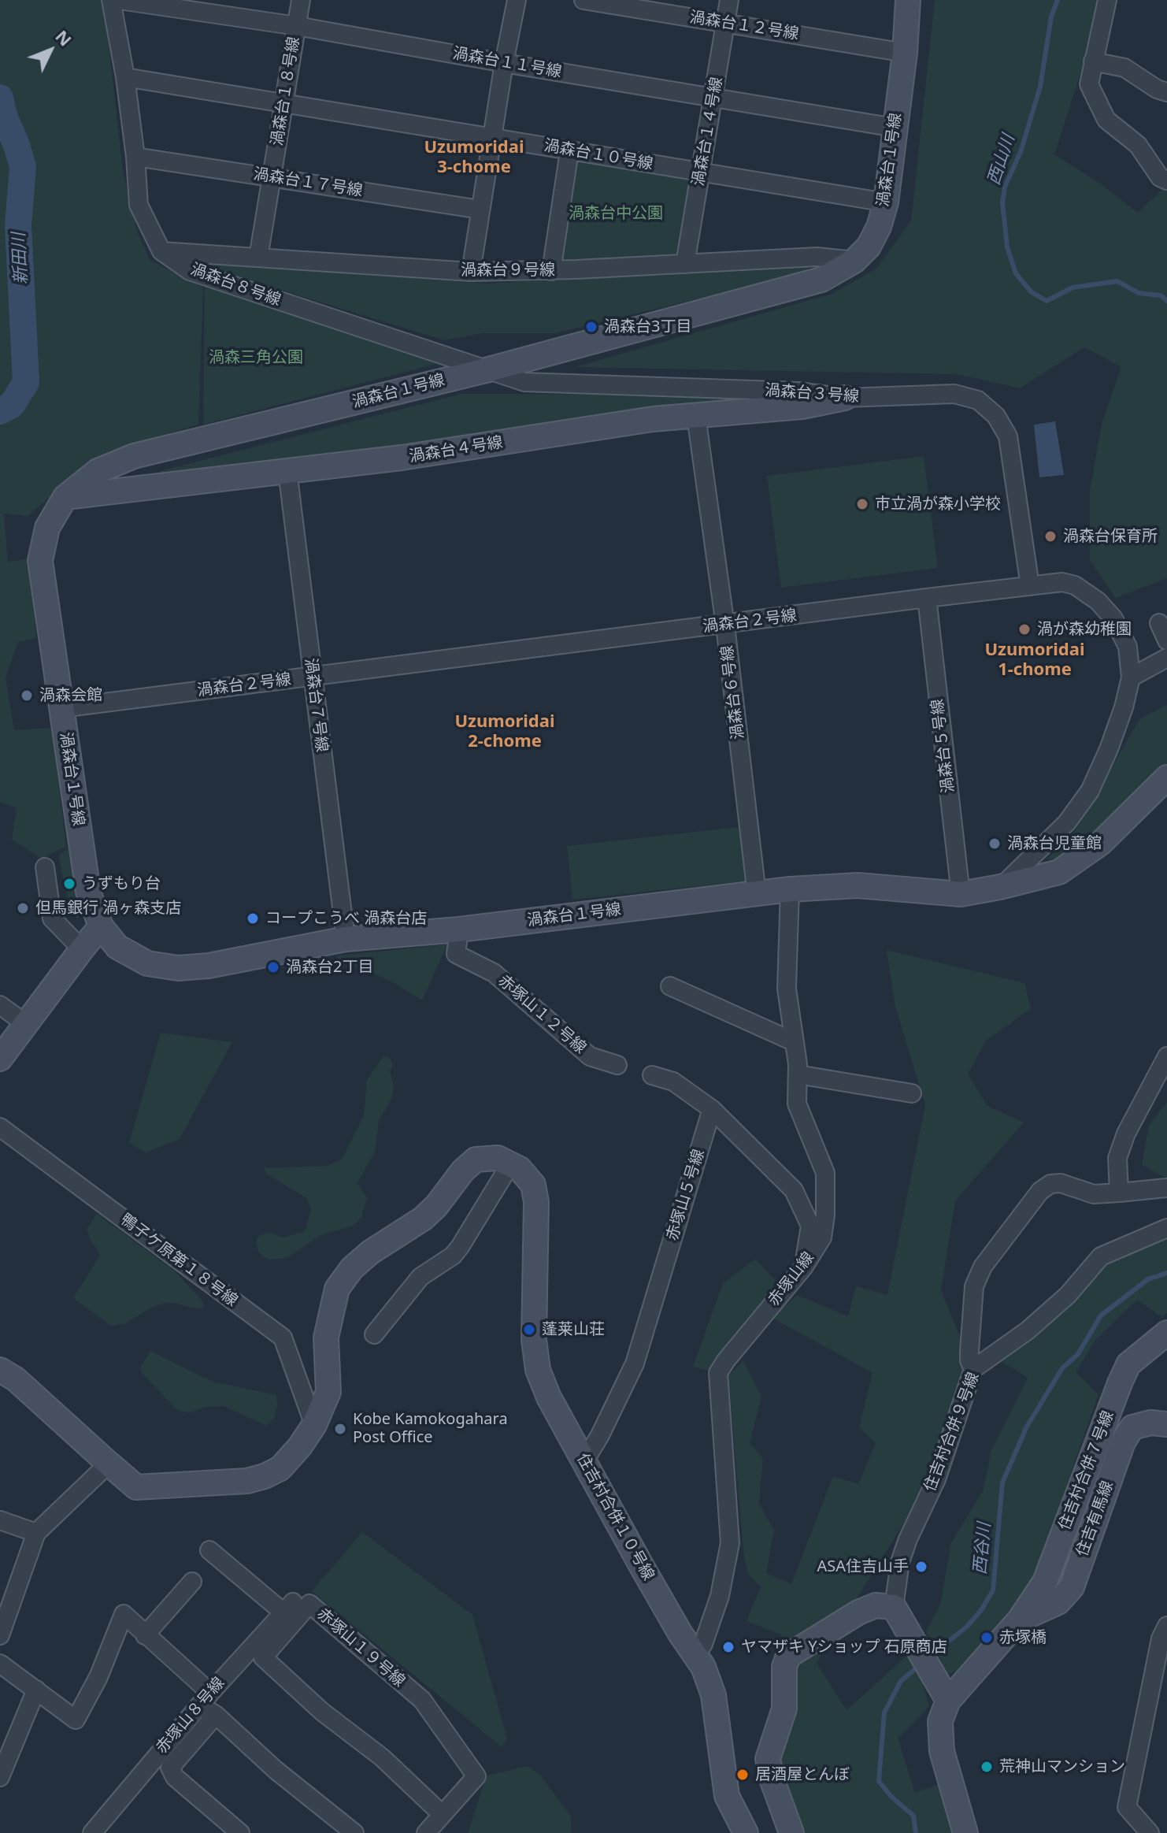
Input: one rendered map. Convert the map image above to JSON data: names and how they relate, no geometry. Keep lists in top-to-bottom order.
{
  "streets": {
    "street": [
      "渦森台１２号線",
      "渦森台１１号線",
      "渦森台１８号線",
      "渦森台１４号線",
      "渦森台１０号線",
      "渦森台１号線",
      "渦森台１７号線",
      "渦森台９号線",
      "渦森台８号線",
      "渦森台３号線",
      "渦森台４号線",
      "渦森台２号線",
      "渦森台６号線",
      "渦森台７号線",
      "渦森台５号線",
      "赤塚山１２号線",
      "赤塚山５号線",
      "鴨子ケ原第１８号線",
      "赤塚山線",
      "住吉村合併９号線",
      "住吉村合併７号線",
      "住吉村合併１０号線",
      "住吉有馬線",
      "赤塚山１９号線",
      "赤塚山８号線"
    ]
  },
  "crossings": [
    ["渦森台１２号線", "渦森台１４号線"],
    ["渦森台１２号線", "渦森台１号線"],
    ["渦森台１１号線", "渦森台１８号線"],
    ["渦森台１１号線", "渦森台１４号線"],
    ["渦森台１１号線", "渦森台１号線"],
    ["渦森台１８号線", "渦森台１０号線"],
    ["渦森台１８号線", "渦森台１７号線"],
    ["渦森台１８号線", "渦森台９号線"],
    ["渦森台１４号線", "渦森台１０号線"],
    ["渦森台１４号線", "渦森台９号線"],
    ["渦森台１０号線", "渦森台１号線"],
    ["渦森台１０号線", "渦森台８号線"],
    ["渦森台１号線", "渦森台９号線"],
    ["渦森台１号線", "渦森台８号線"],
    ["渦森台１号線", "渦森台３号線"],
    ["渦森台１号線", "渦森台４号線"],
    ["渦森台１号線", "渦森台２号線"],
    ["渦森台１号線", "渦森台６号線"],
    ["渦森台１号線", "渦森台７号線"],
    ["渦森台１号線", "渦森台５号線"],
    ["渦森台１号線", "赤塚山１２号線"],
    ["渦森台１号線", "赤塚山線"],
    ["渦森台１７号線", "渦森台８号線"],
    ["渦森台９号線", "渦森台８号線"],
    ["渦森台８号線", "渦森台３号線"],
    ["渦森台３号線", "渦森台４号線"],
    ["渦森台３号線", "渦森台２号線"],
    ["渦森台４号線", "渦森台６号線"],
    ["渦森台４号線", "渦森台７号線"],
    ["渦森台２号線", "渦森台６号線"],
    ["渦森台２号線", "渦森台７号線"],
    ["渦森台２号線", "渦森台５号線"],
    ["赤塚山５号線", "住吉村合併１０号線"],
    ["赤塚山線", "住吉村合併１０号線"],
    ["住吉村合併７号線", "住吉有馬線"]
  ],
  "districts": ["Uzumoridai 3-chome", "Uzumoridai 1-chome", "Uzumoridai 2-chome"],
  "water": ["西山川", "新田川", "西谷川"],
  "parks": ["渦森台中公園", "渦森三角公園"],
  "places": [
    "渦森台3丁目",
    "市立渦が森小学校",
    "渦森台保育所",
    "渦が森幼稚園",
    "渦森会館",
    "渦森台児童館",
    "うずもり台",
    "但馬銀行 渦ヶ森支店",
    "コープこうべ 渦森台店",
    "渦森台2丁目",
    "蓬莱山荘",
    "Kobe Kamokogahara Post Office",
    "ASA住吉山手",
    "赤塚橋",
    "ヤマザキ Yショップ 石原商店",
    "荒神山マンション",
    "居酒屋とんぼ"
  ],
  "north": "top right"
}
